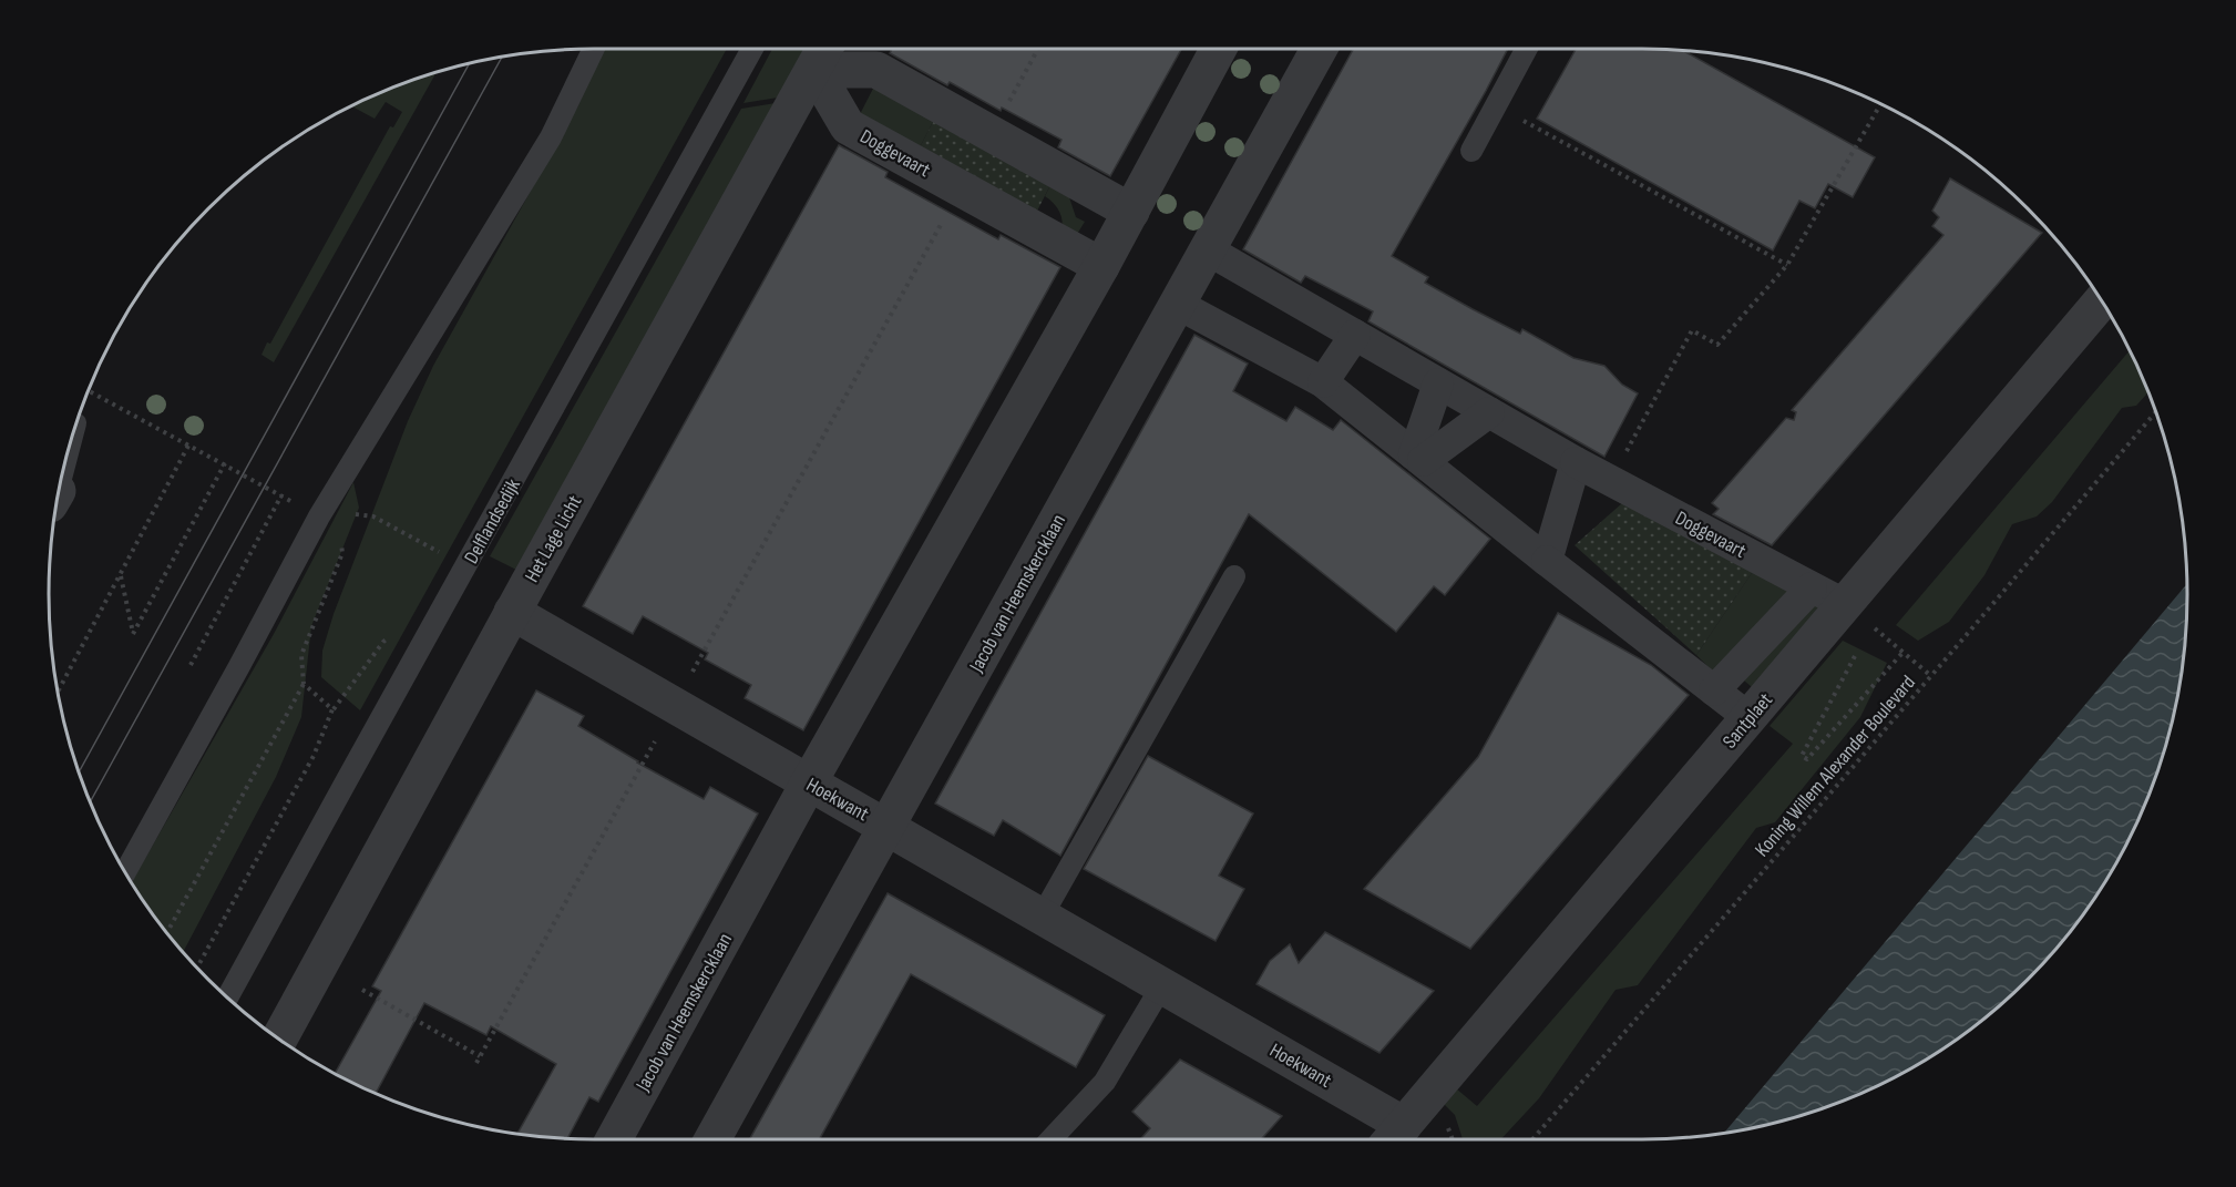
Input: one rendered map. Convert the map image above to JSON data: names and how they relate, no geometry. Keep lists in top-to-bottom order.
{
  "streets": {
    "street": [
      "Doggevaart",
      "Het Lage Licht",
      "Jacob van Heemskercklaan",
      "Santplaet",
      "Hoekwant"
    ],
    "lane": ["Delflandsedijk"],
    "path": ["Koning Willem Alexander Boulevard"]
  },
  "crossings": [
    ["Doggevaart", "Het Lage Licht"],
    ["Doggevaart", "Jacob van Heemskercklaan"],
    ["Doggevaart", "Santplaet"],
    ["Het Lage Licht", "Hoekwant"],
    ["Jacob van Heemskercklaan", "Hoekwant"],
    ["Santplaet", "Hoekwant"]
  ]
}
